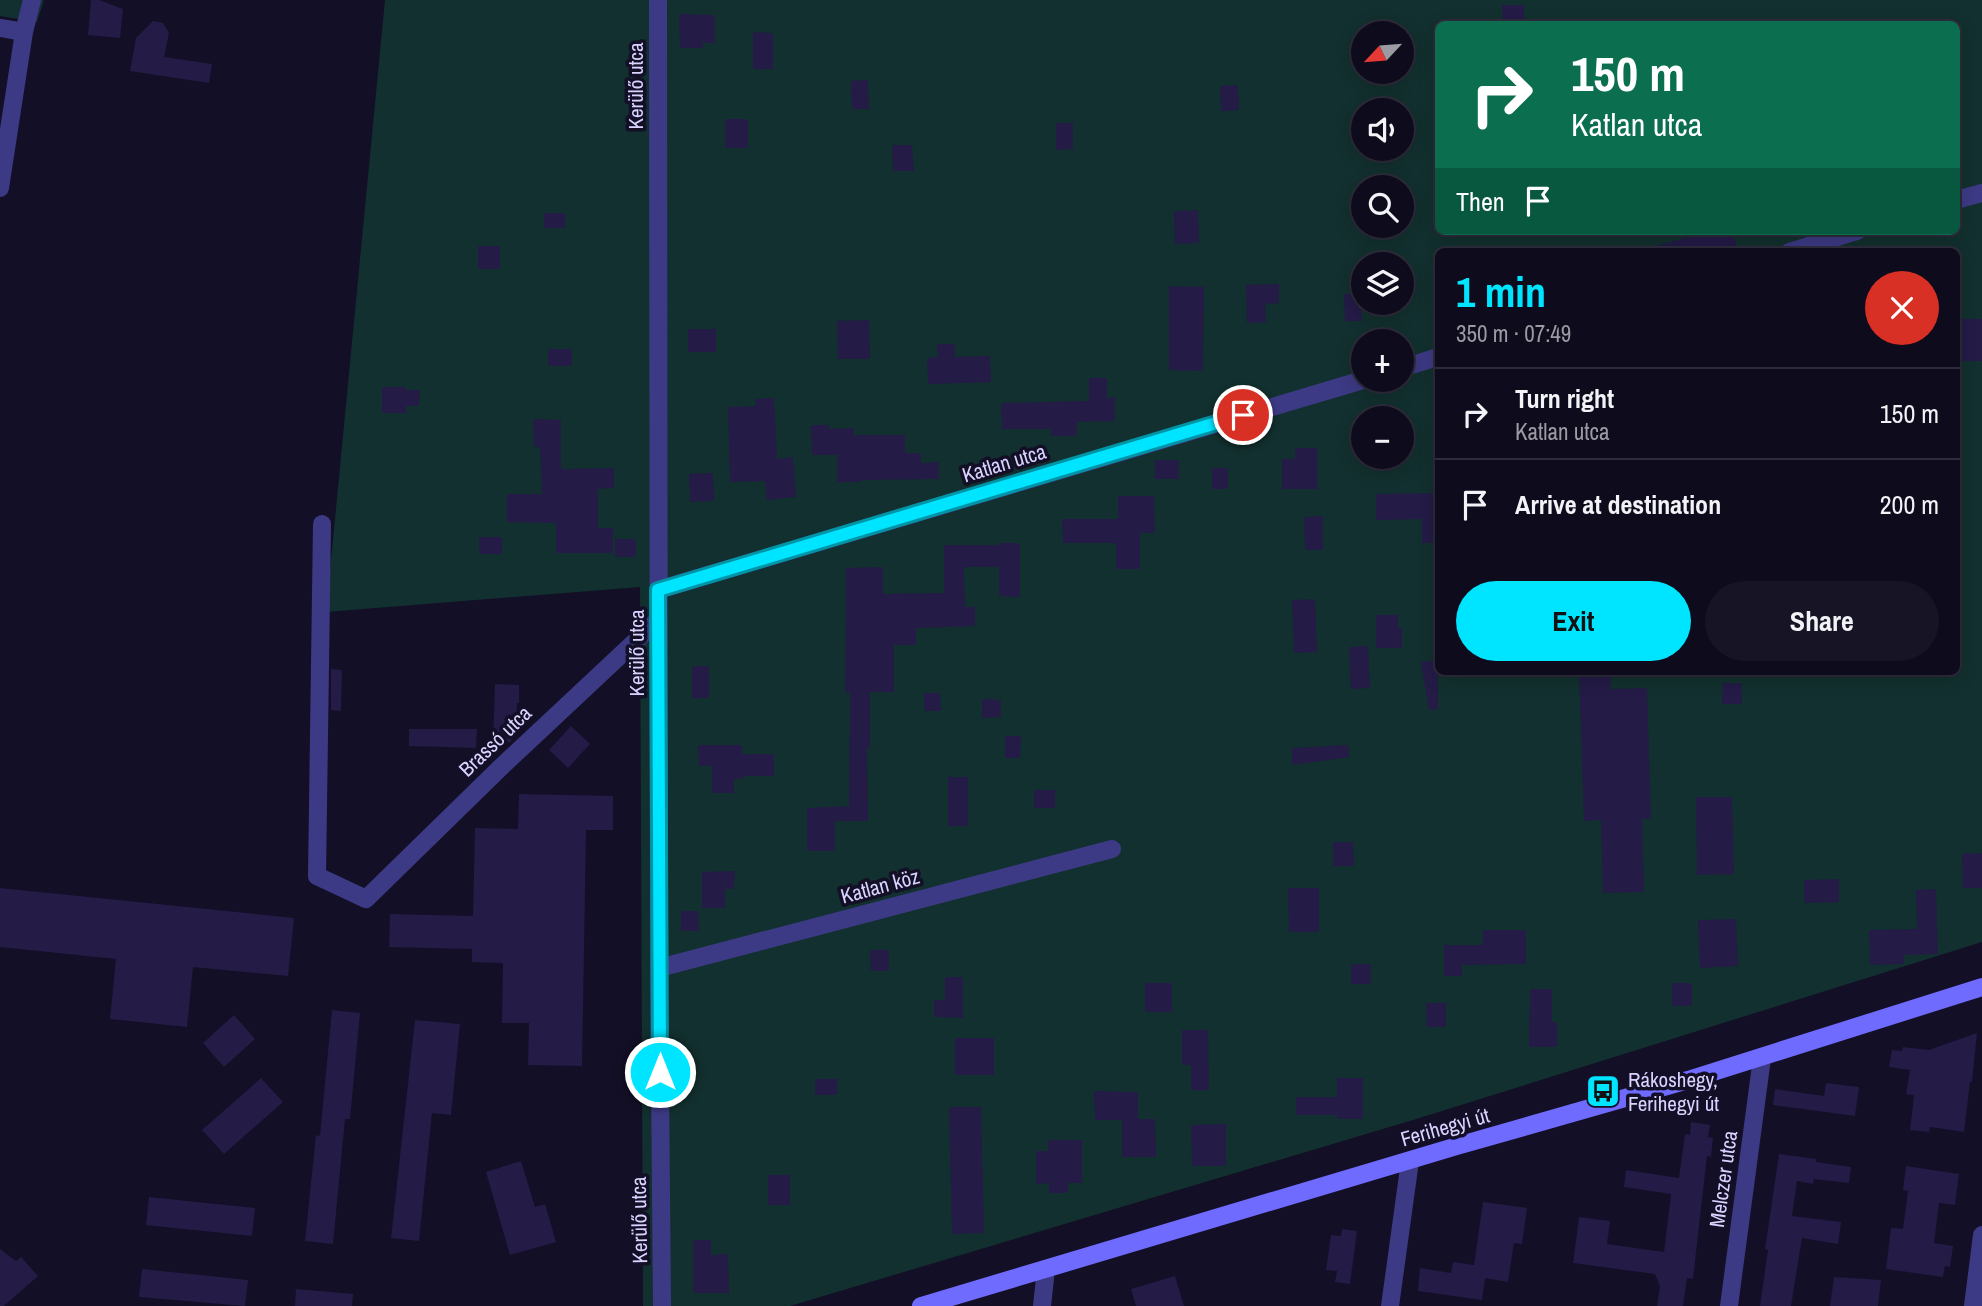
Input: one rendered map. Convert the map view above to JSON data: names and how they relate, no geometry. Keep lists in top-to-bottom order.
{
  "streets": {
    "main road": ["Ferihegyi út"],
    "street": [
      "Kerülő utca",
      "Katlan utca",
      "Brassó utca",
      "Katlan köz",
      "Melczer utca"
    ]
  },
  "crossings": [
    ["Kerülő utca", "Katlan utca"],
    ["Kerülő utca", "Brassó utca"],
    ["Kerülő utca", "Katlan köz"],
    ["Ferihegyi út", "Melczer utca"]
  ],
  "places": {
    "bus stop": ["Rákoshegy, Ferihegyi út"]
  },
  "north": "bottom left",
  "page": {
    "map_buttons": ["+", "−"],
    "turn": ["150 m", "Katlan utca"],
    "then": "Then",
    "heading": ["1 min", "350 m · 07:49"],
    "list": [
      {
        "name": "Turn right",
        "note": "Katlan utca",
        "value": "150 m"
      },
      {
        "name": "Arrive at destination",
        "value": "200 m"
      }
    ],
    "buttons": ["Exit", "Share"]
  }
}
